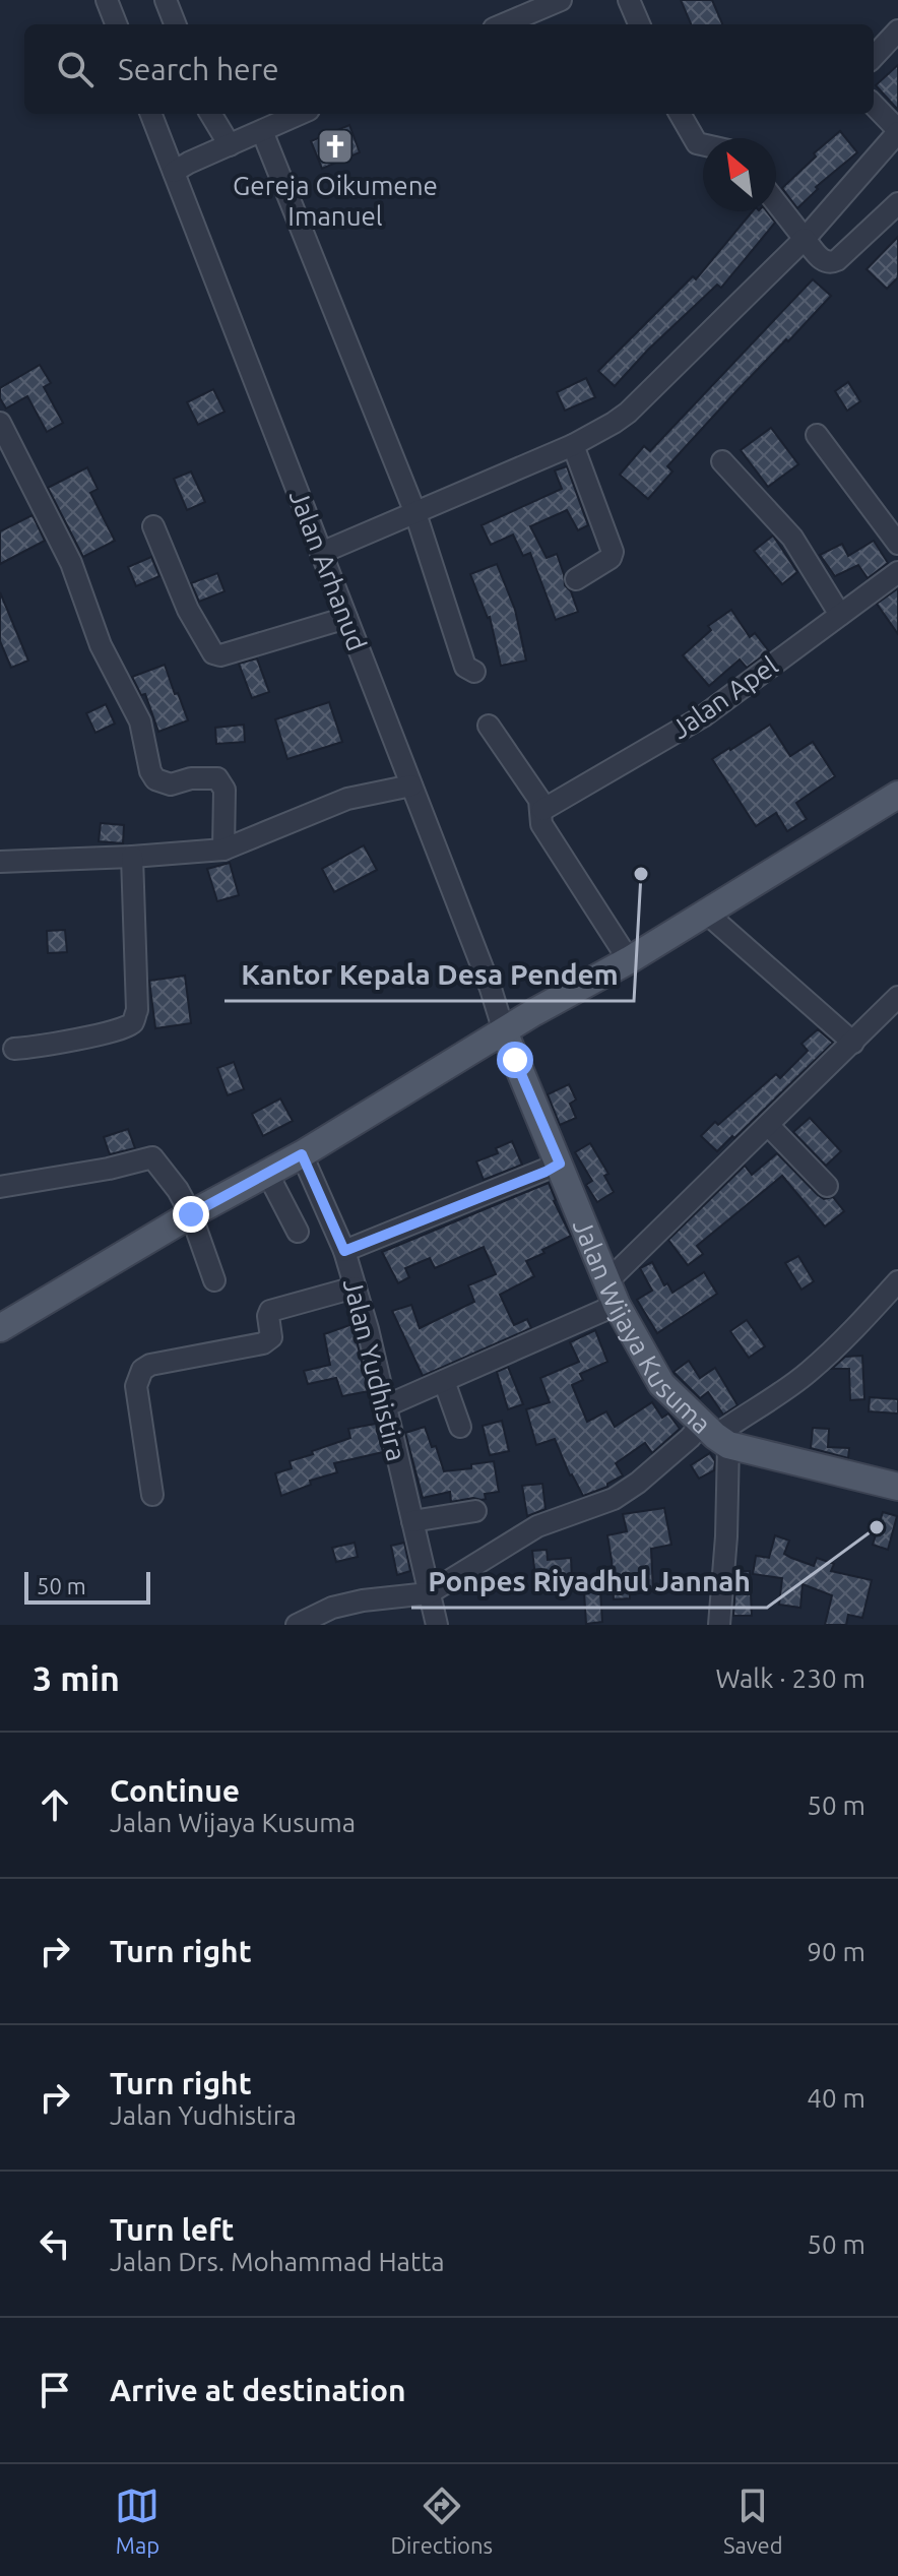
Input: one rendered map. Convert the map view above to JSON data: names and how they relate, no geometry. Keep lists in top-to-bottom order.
{
  "streets": {
    "main road": ["Jalan Wijaya Kusuma"],
    "street": ["Jalan Arhanud", "Jalan Apel", "Jalan Yudhistira"]
  },
  "crossings": [
    ["Jalan Arhanud", "Jalan Wijaya Kusuma"]
  ],
  "places": {
    "church": ["Gereja Oikumene Imanuel"],
    "other": ["Kantor Kepala Desa Pendem", "Ponpes Riyadhul Jannah"]
  },
  "scale_bar": "50 m",
  "north": "top left",
  "page": {
    "search": "Search here",
    "scale": "50 m",
    "heading": ["3 min", "Walk · 230 m"],
    "list": [
      ["Continue", "Jalan Wijaya Kusuma", "50 m"],
      ["Turn right", "90 m"],
      ["Turn right", "Jalan Yudhistira", "40 m"],
      ["Turn left", "Jalan Drs. Mohammad Hatta", "50 m"],
      "Arrive at destination"
    ],
    "nav": ["Map", "Directions", "Saved"]
  }
}
